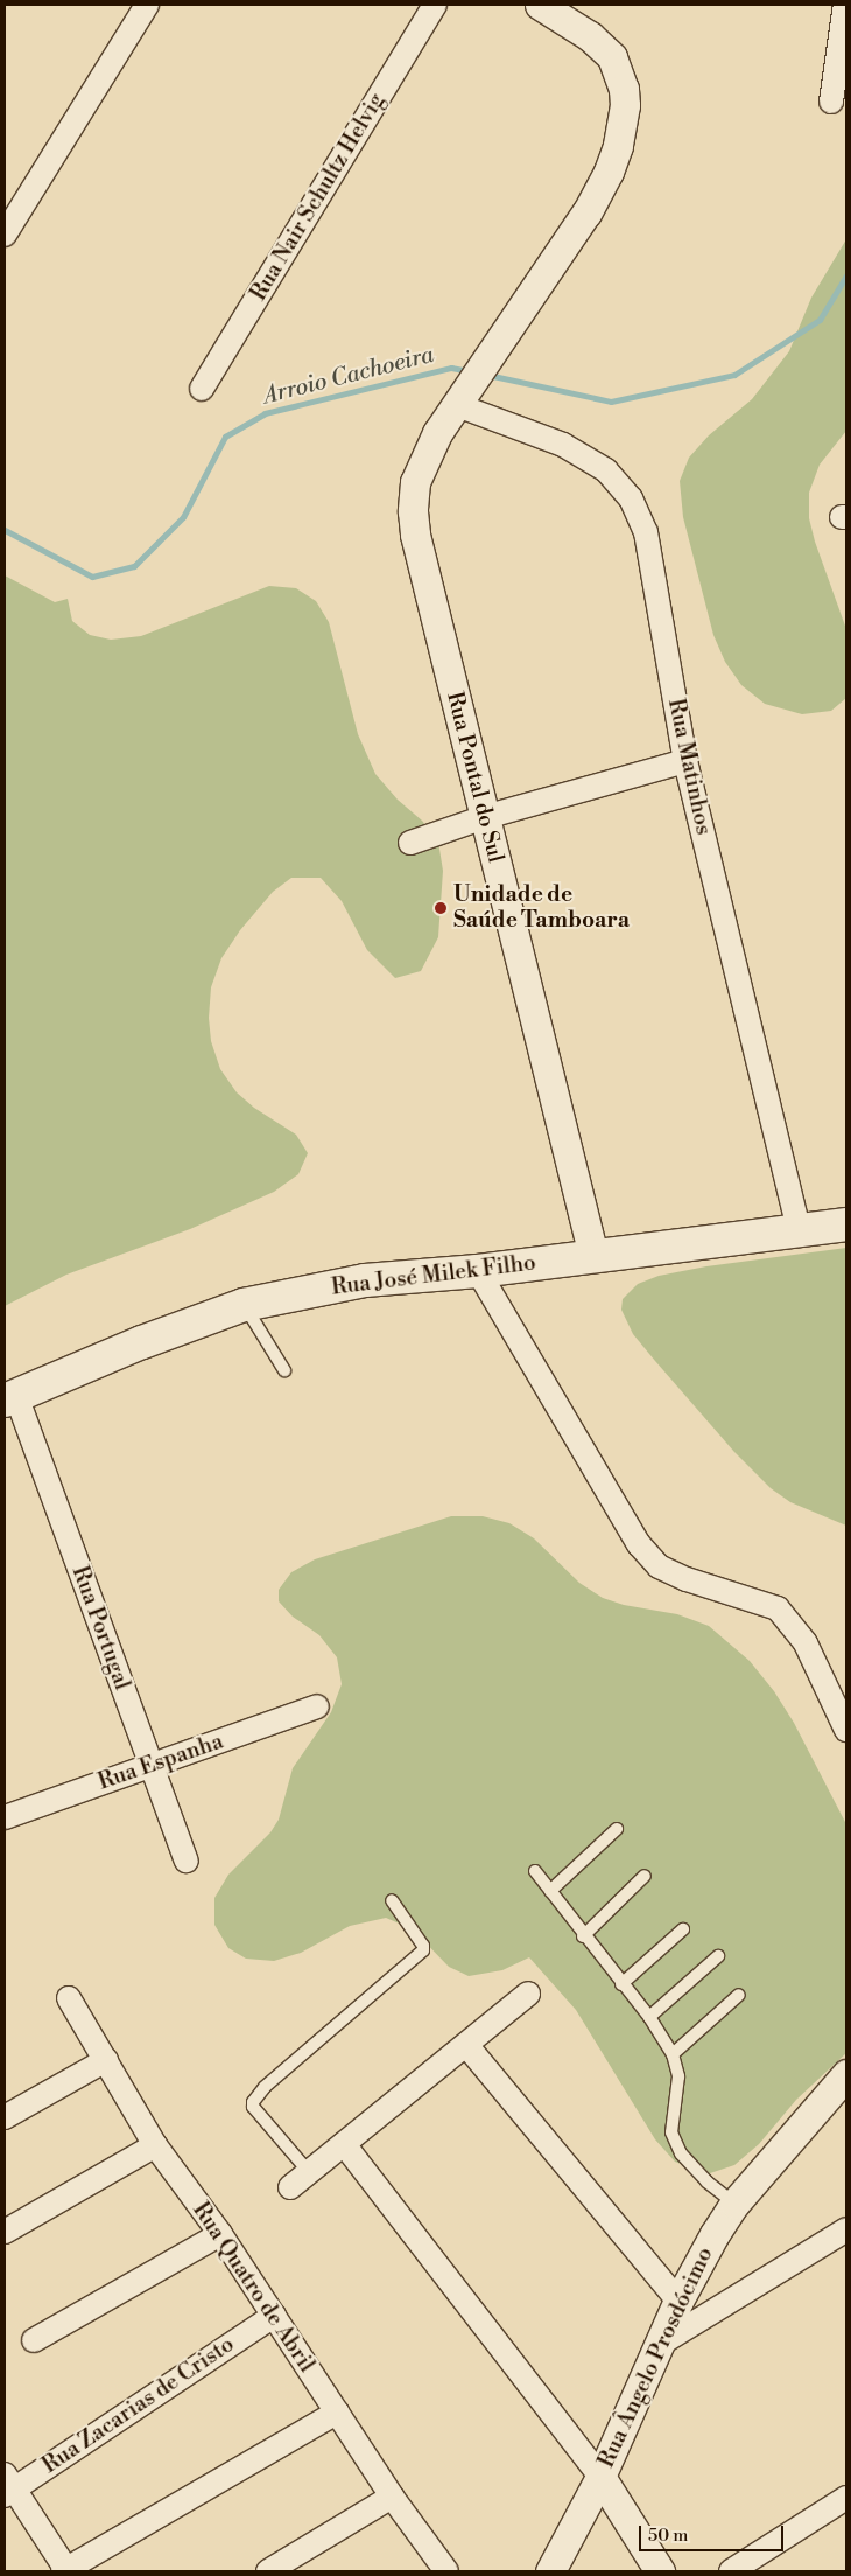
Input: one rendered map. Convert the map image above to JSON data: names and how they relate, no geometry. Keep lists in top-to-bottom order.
{
  "streets": {
    "main road": ["Rua José Milek Filho"],
    "street": [
      "Rua Nair Schultz Helvig",
      "Rua Matinhos",
      "Rua Pontal do Sul",
      "Rua Portugal",
      "Rua Espanha",
      "Rua Quatro de Abril",
      "Rua Ângelo Prosdócimo",
      "Rua Zacarias de Cristo"
    ]
  },
  "crossings": [
    ["Rua Matinhos", "Rua Pontal do Sul"],
    ["Rua Matinhos", "Rua José Milek Filho"],
    ["Rua Pontal do Sul", "Rua José Milek Filho"],
    ["Rua José Milek Filho", "Rua Portugal"],
    ["Rua Portugal", "Rua Espanha"],
    ["Rua Quatro de Abril", "Rua Zacarias de Cristo"]
  ],
  "water": ["Arroio Cachoeira"],
  "places": ["Unidade de Saúde Tamboara"],
  "scale_bar": "50 m"
}
